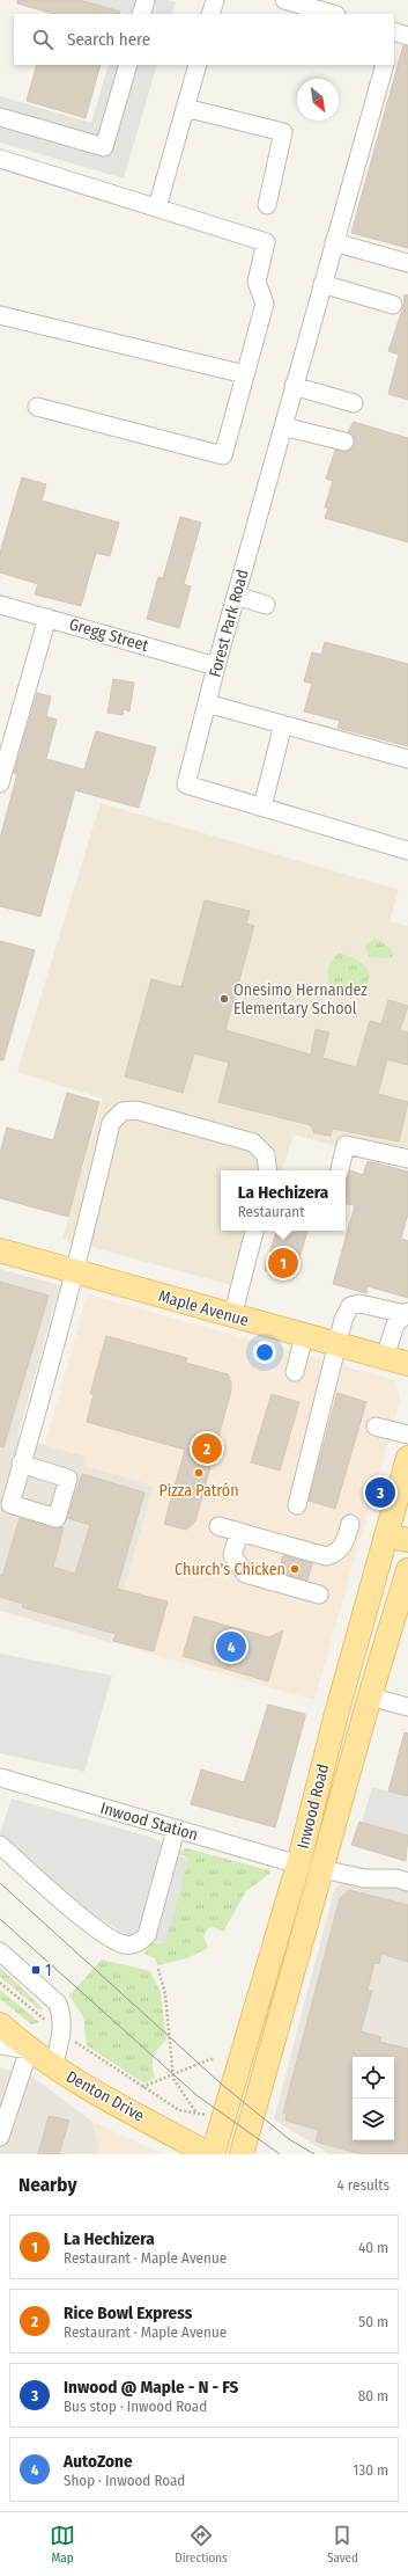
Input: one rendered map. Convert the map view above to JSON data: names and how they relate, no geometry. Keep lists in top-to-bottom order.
{
  "streets": {
    "main road": ["Maple Avenue", "Inwood Road", "Denton Drive"],
    "street": ["Forest Park Road", "Gregg Street", "Inwood Station"]
  },
  "crossings": [
    ["Forest Park Road", "Gregg Street"],
    ["Inwood Road", "Inwood Station"],
    ["Inwood Road", "Denton Drive"]
  ],
  "places": {
    "other": ["Onesimo Hernandez Elementary School", "Pizza Patrón", "Church's Chicken"],
    "transit": ["1"]
  },
  "north": "bottom right",
  "page": {
    "search": "Search here",
    "popup": ["La Hechizera", "Restaurant"],
    "pins": [
      "1",
      "2",
      "3",
      "4"
    ],
    "heading": ["Nearby", "4 results"],
    "list": [
      {
        "mark": "1",
        "name": "La Hechizera",
        "note": "Restaurant · Maple Avenue",
        "value": "40 m"
      },
      {
        "mark": "2",
        "name": "Rice Bowl Express",
        "note": "Restaurant · Maple Avenue",
        "value": "50 m"
      },
      {
        "mark": "3",
        "name": "Inwood @ Maple - N - FS",
        "note": "Bus stop · Inwood Road",
        "value": "80 m"
      },
      {
        "mark": "4",
        "name": "AutoZone",
        "note": "Shop · Inwood Road",
        "value": "130 m"
      }
    ],
    "nav": ["Map", "Directions", "Saved"]
  }
}
